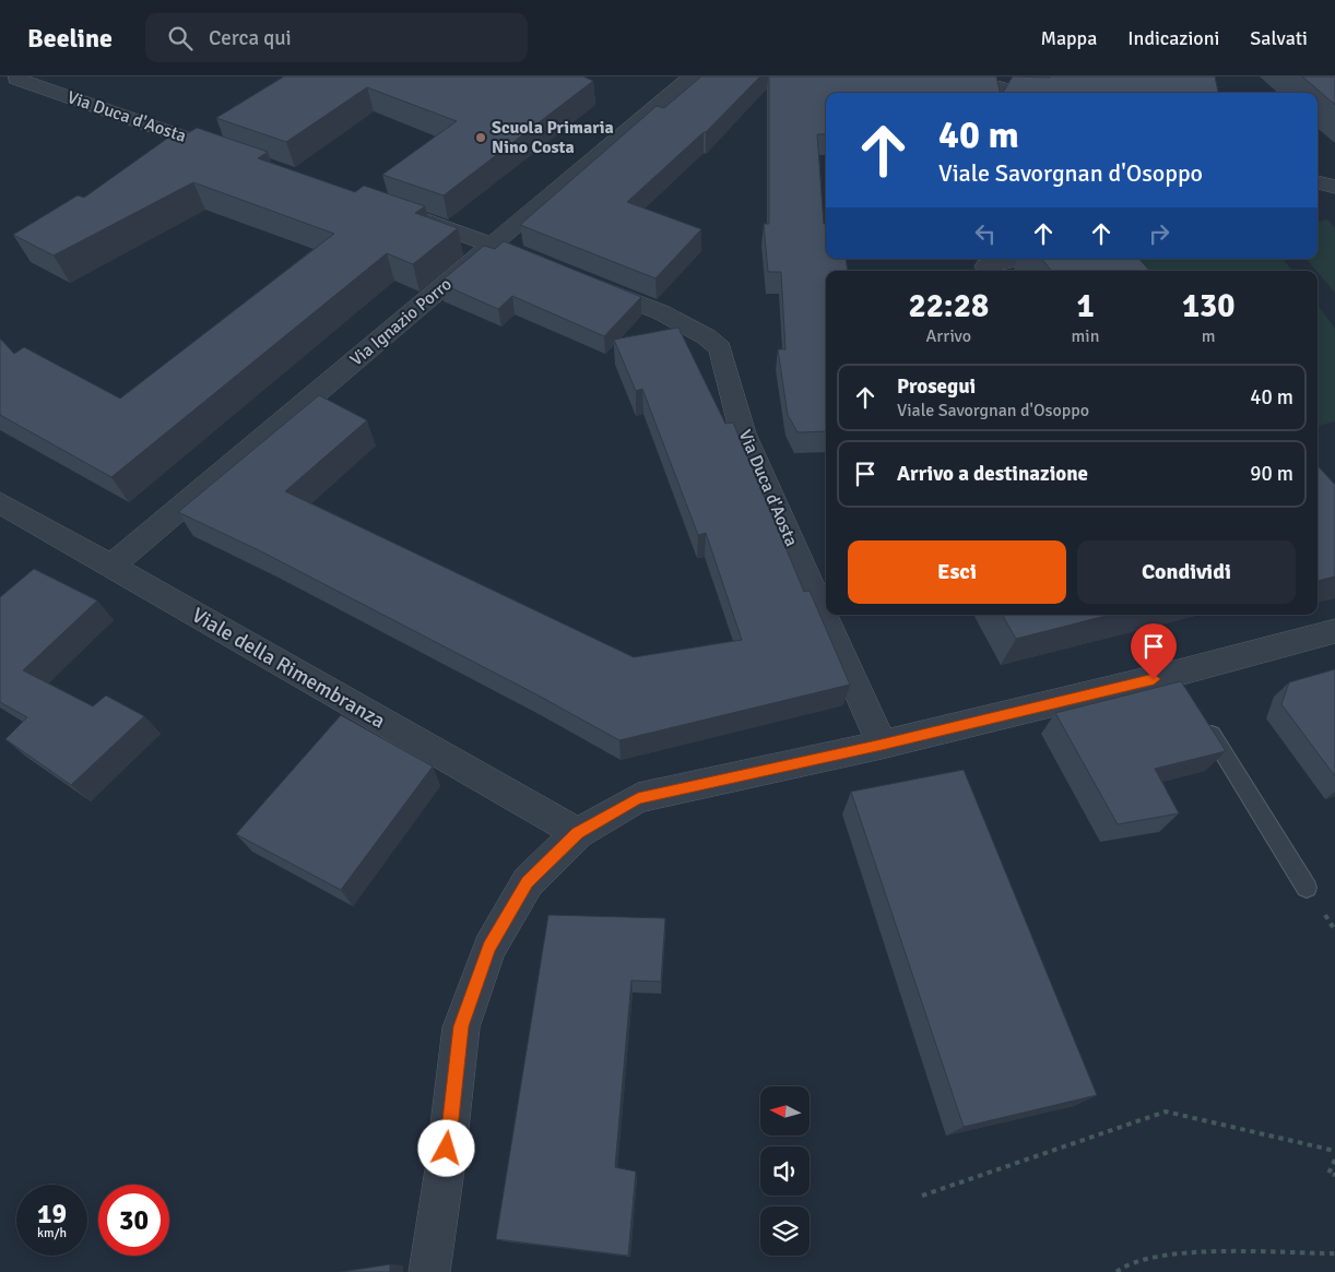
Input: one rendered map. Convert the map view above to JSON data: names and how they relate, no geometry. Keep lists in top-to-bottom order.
{
  "streets": {
    "street": ["Via Duca d'Aosta", "Via Ignazio Porro", "Viale della Rimembranza"]
  },
  "crossings": [
    ["Via Duca d'Aosta", "Via Ignazio Porro"],
    ["Via Ignazio Porro", "Viale della Rimembranza"]
  ],
  "places": ["Scuola Primaria Nino Costa"],
  "north": "left",
  "page": {
    "header": "Beeline",
    "search": "Cerca qui",
    "nav": ["Mappa", "Indicazioni", "Salvati"],
    "turn": ["40 m", "Viale Savorgnan d'Osoppo"],
    "eta": [
      "22:28",
      "Arrivo",
      "1",
      "min",
      "130",
      "m"
    ],
    "list": [
      {
        "name": "Prosegui",
        "note": "Viale Savorgnan d'Osoppo",
        "value": "40 m"
      },
      {
        "name": "Arrivo a destinazione",
        "value": "90 m"
      }
    ],
    "buttons": ["Esci", "Condividi"],
    "speed": "19 km/h",
    "limit": "30"
  }
}
